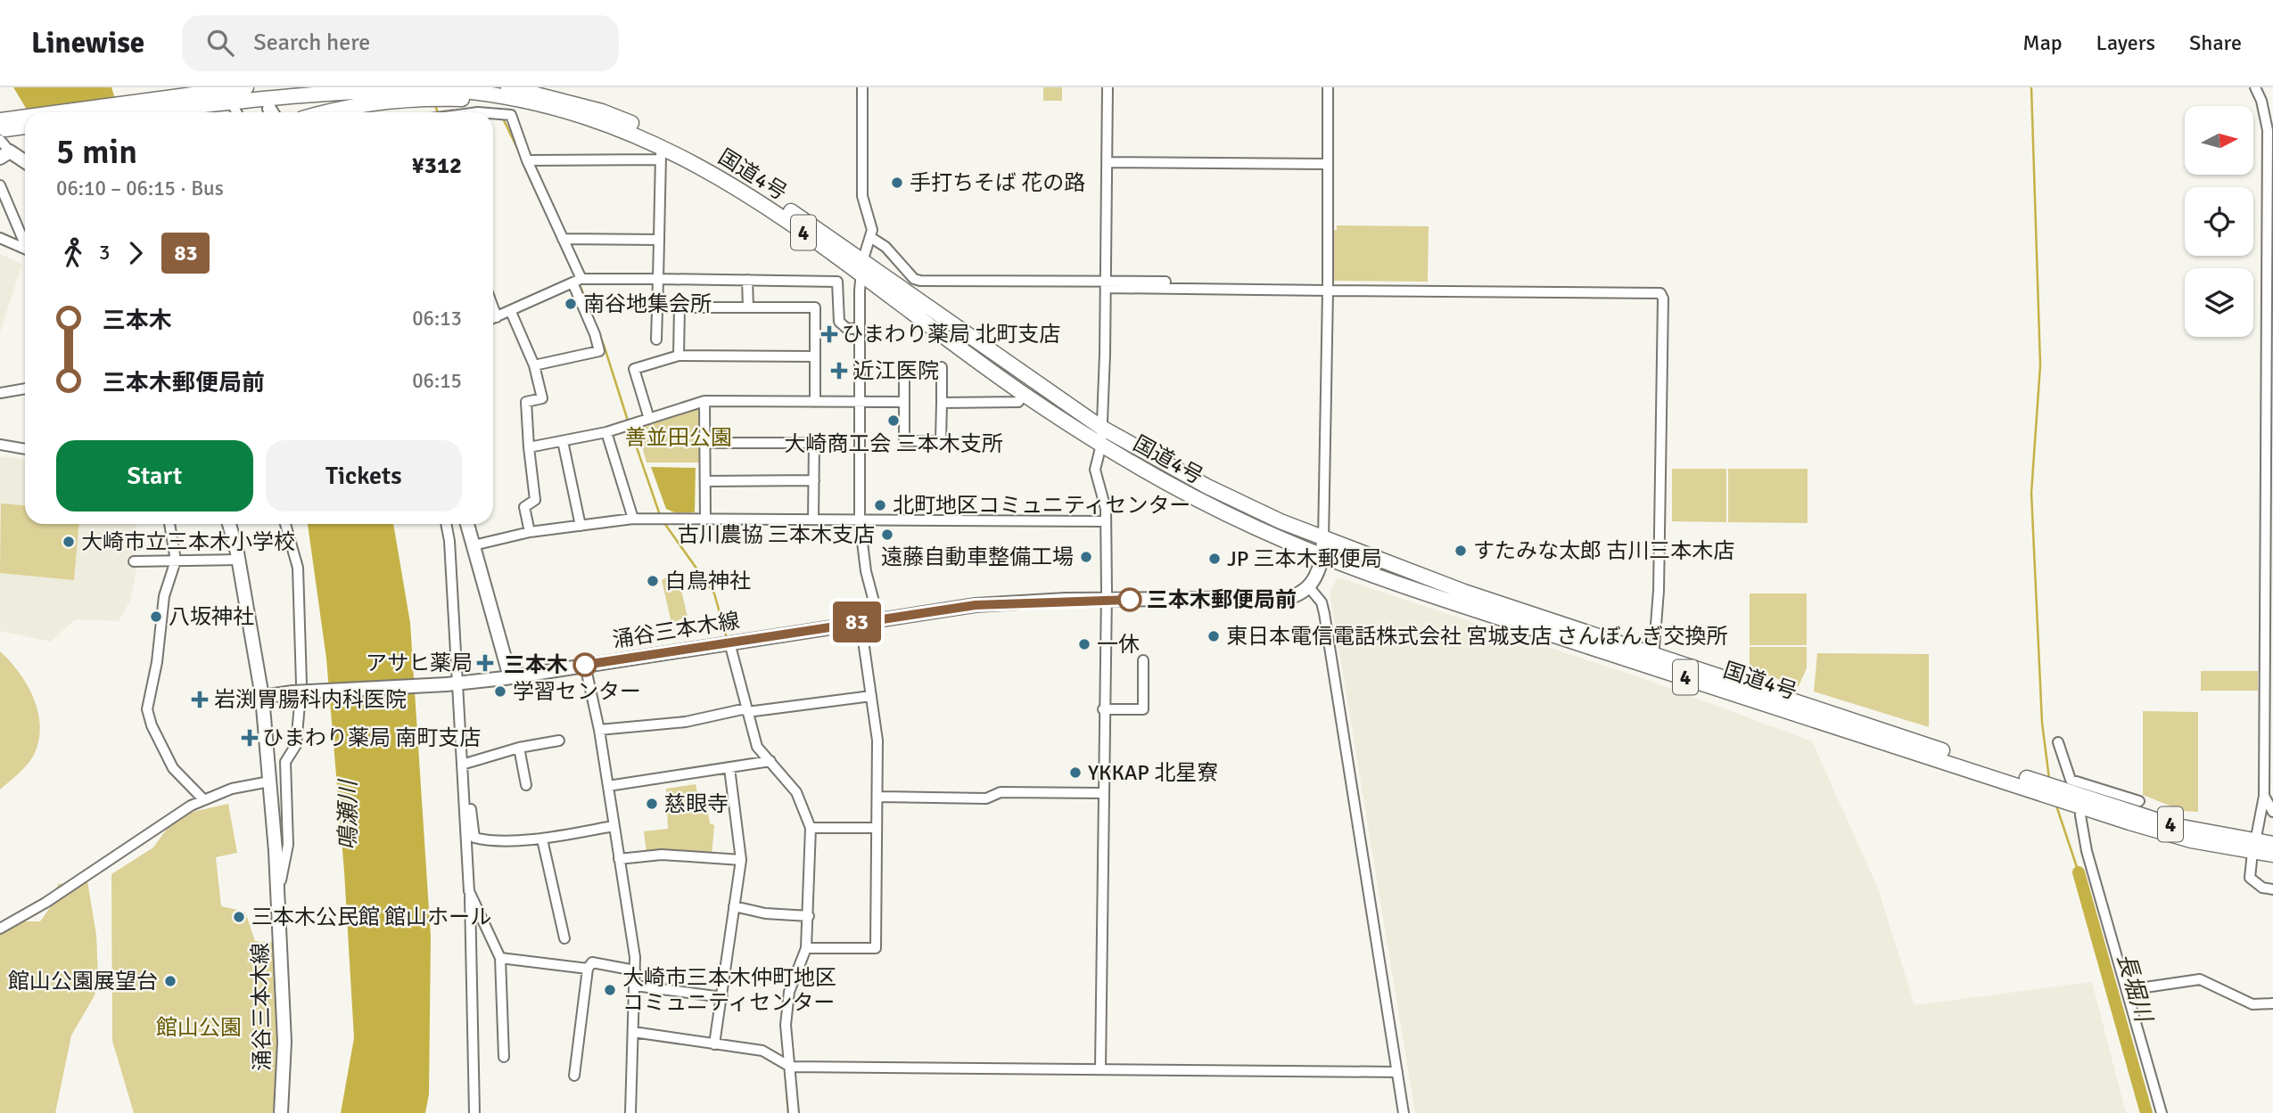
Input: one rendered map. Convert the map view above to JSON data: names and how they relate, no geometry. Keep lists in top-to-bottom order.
{
  "streets": {
    "highway": ["国道4号", "4"],
    "main road": ["涌谷三本木線"]
  },
  "water": ["鳴瀬川", "長堀川"],
  "parks": ["善並田公園", "館山公園"],
  "places": {
    "other": [
      "手打ちそば 花の路",
      "南谷地集会所",
      "大崎商工会 三本木支所",
      "北町地区コミュニティセンター",
      "古川農協 三本木支店",
      "大崎市立三本木小学校",
      "すたみな太郎 古川三本木店",
      "遠藤自動車整備工場",
      "JP 三本木郵便局",
      "白鳥神社",
      "三本木郵便局前",
      "八坂神社",
      "東日本電信電話株式会社 宮城支店 さんぼんぎ交換所",
      "一休",
      "三本木",
      "学習センター",
      "YKKAP 北星寮",
      "慈眼寺",
      "三本木公民館 館山ホール",
      "館山公園展望台",
      "大崎市三本木仲町地区 コミュニティセンター"
    ],
    "health": [
      "ひまわり薬局 北町支店",
      "近江医院",
      "アサヒ薬局",
      "岩渕胃腸科内科医院",
      "ひまわり薬局 南町支店"
    ]
  },
  "lines": ["bus line 83"],
  "north": "right",
  "page": {
    "header": "Linewise",
    "search": "Search here",
    "nav": ["Map", "Layers", "Share"],
    "on_map": "83",
    "heading": ["5 min", "06:10 – 06:15 · Bus", "¥312"],
    "legs": ["3", "83"],
    "list": [
      {
        "name": "三本木",
        "value": "06:13"
      },
      {
        "name": "三本木郵便局前",
        "value": "06:15"
      }
    ],
    "buttons": ["Start", "Tickets"]
  }
}
